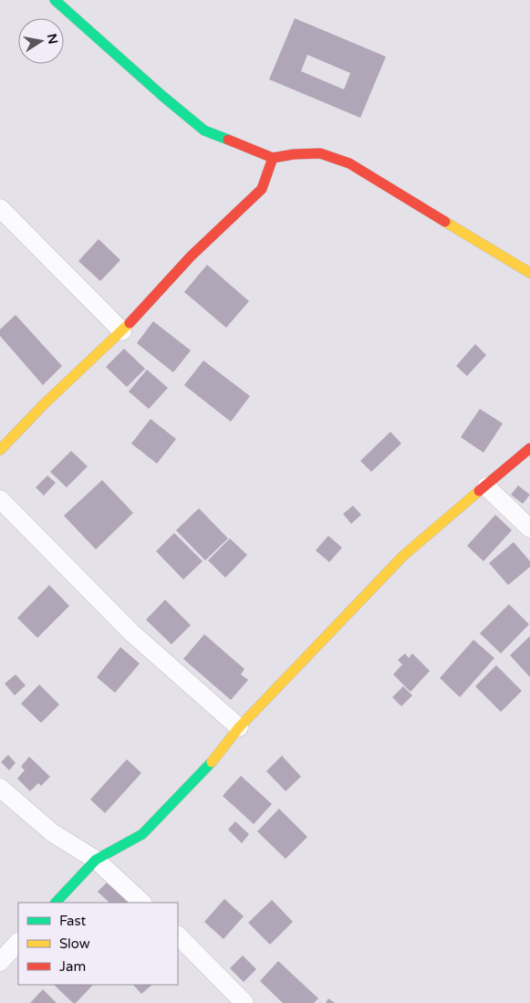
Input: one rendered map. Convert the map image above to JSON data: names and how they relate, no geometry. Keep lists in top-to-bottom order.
{
  "legend": ["Fast", "Slow", "Jam"],
  "north": "right"
}
